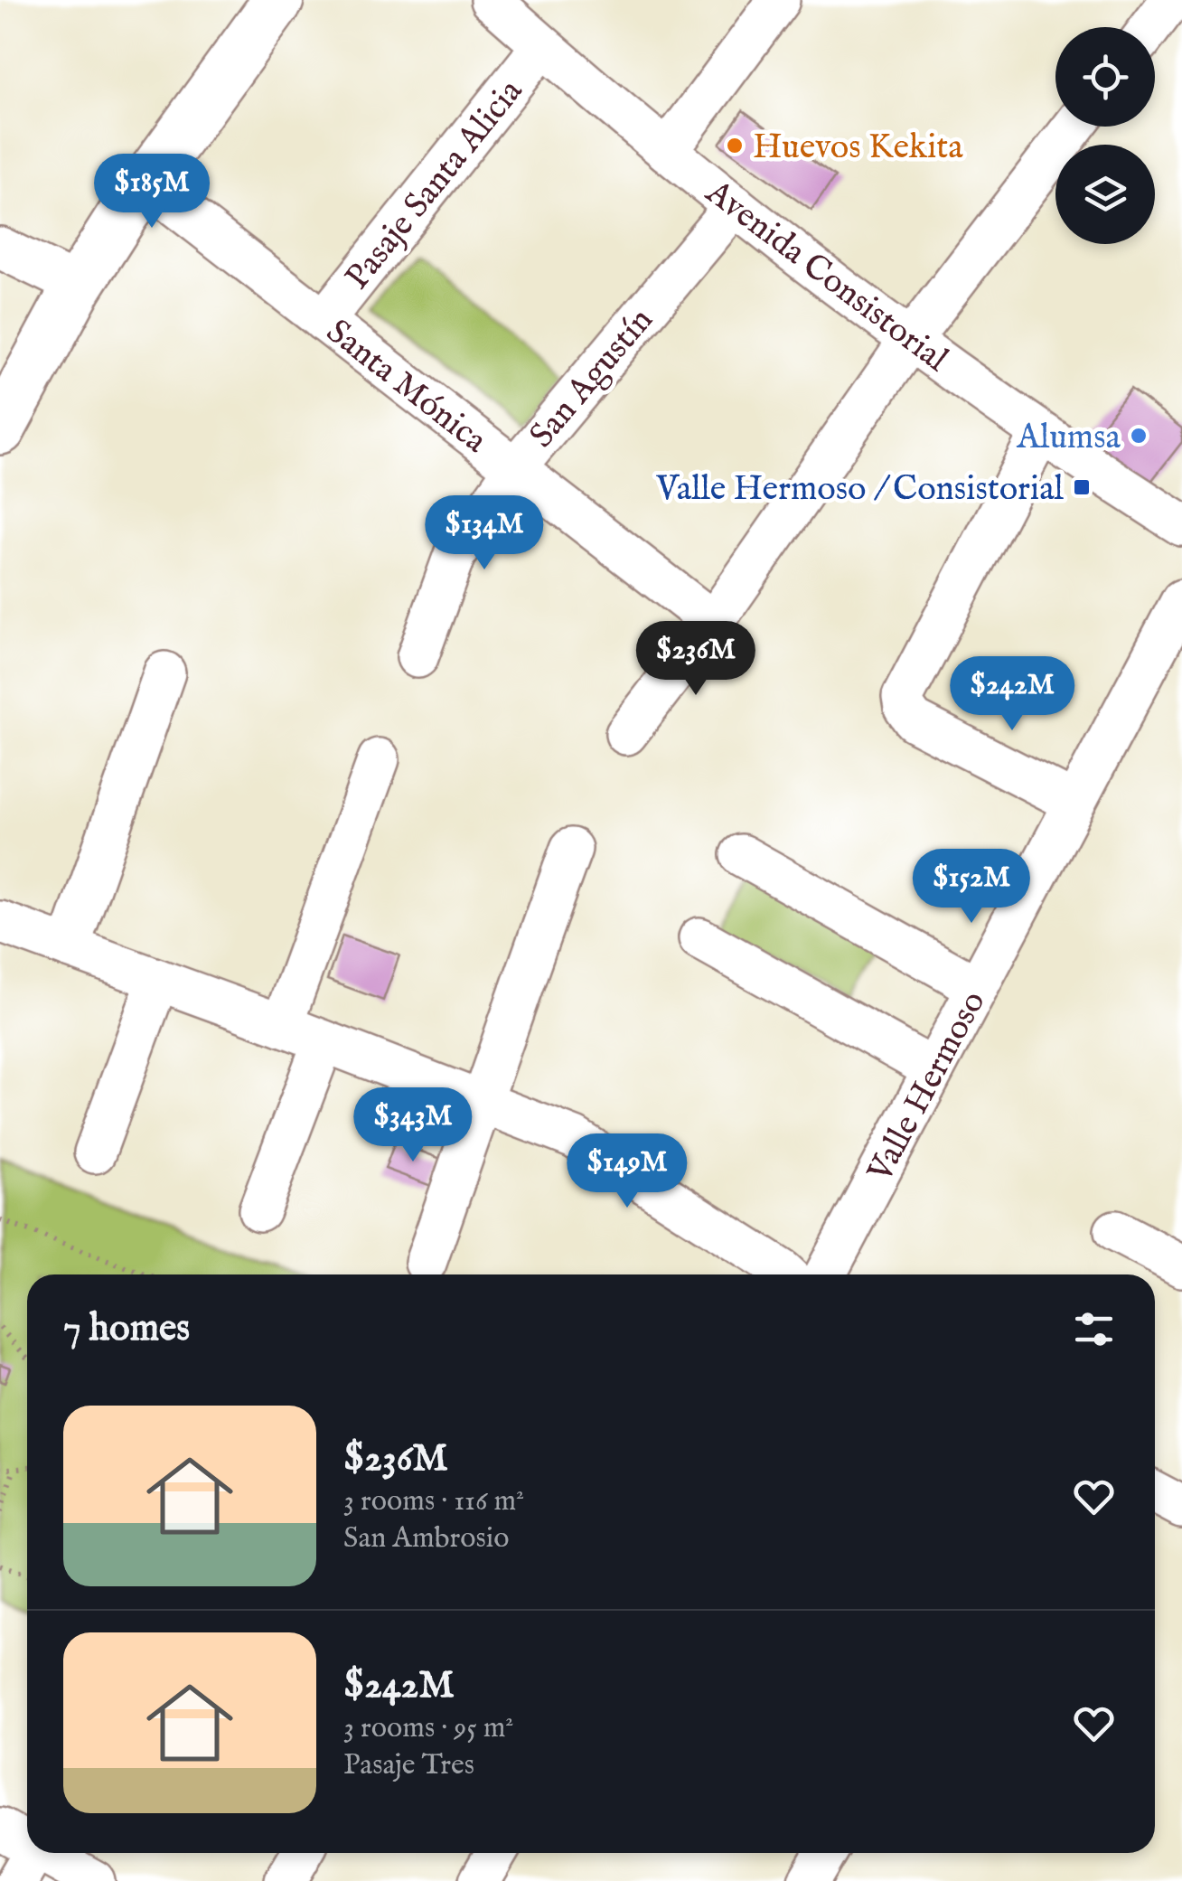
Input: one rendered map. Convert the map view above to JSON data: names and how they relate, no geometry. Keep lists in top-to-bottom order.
{
  "streets": {
    "street": [
      "Pasaje Santa Alicia",
      "Avenida Consistorial",
      "San Agustín",
      "Santa Mónica",
      "Valle Hermoso"
    ]
  },
  "crossings": [
    ["Pasaje Santa Alicia", "Avenida Consistorial"],
    ["Pasaje Santa Alicia", "Santa Mónica"],
    ["Avenida Consistorial", "San Agustín"],
    ["San Agustín", "Santa Mónica"]
  ],
  "places": {
    "other": ["Huevos Kekita", "Alumsa"],
    "transit": ["Valle Hermoso / Consistorial"]
  },
  "page": {
    "price": [
      "$185M",
      "$134M",
      "$236M",
      "$242M",
      "$152M",
      "$343M",
      "$149M"
    ],
    "heading": "7 homes",
    "list": [
      {
        "name": "$236M",
        "note": "3 rooms · 116 m² · San Ambrosio"
      },
      {
        "name": "$242M",
        "note": "3 rooms · 95 m² · Pasaje Tres"
      }
    ]
  }
}
